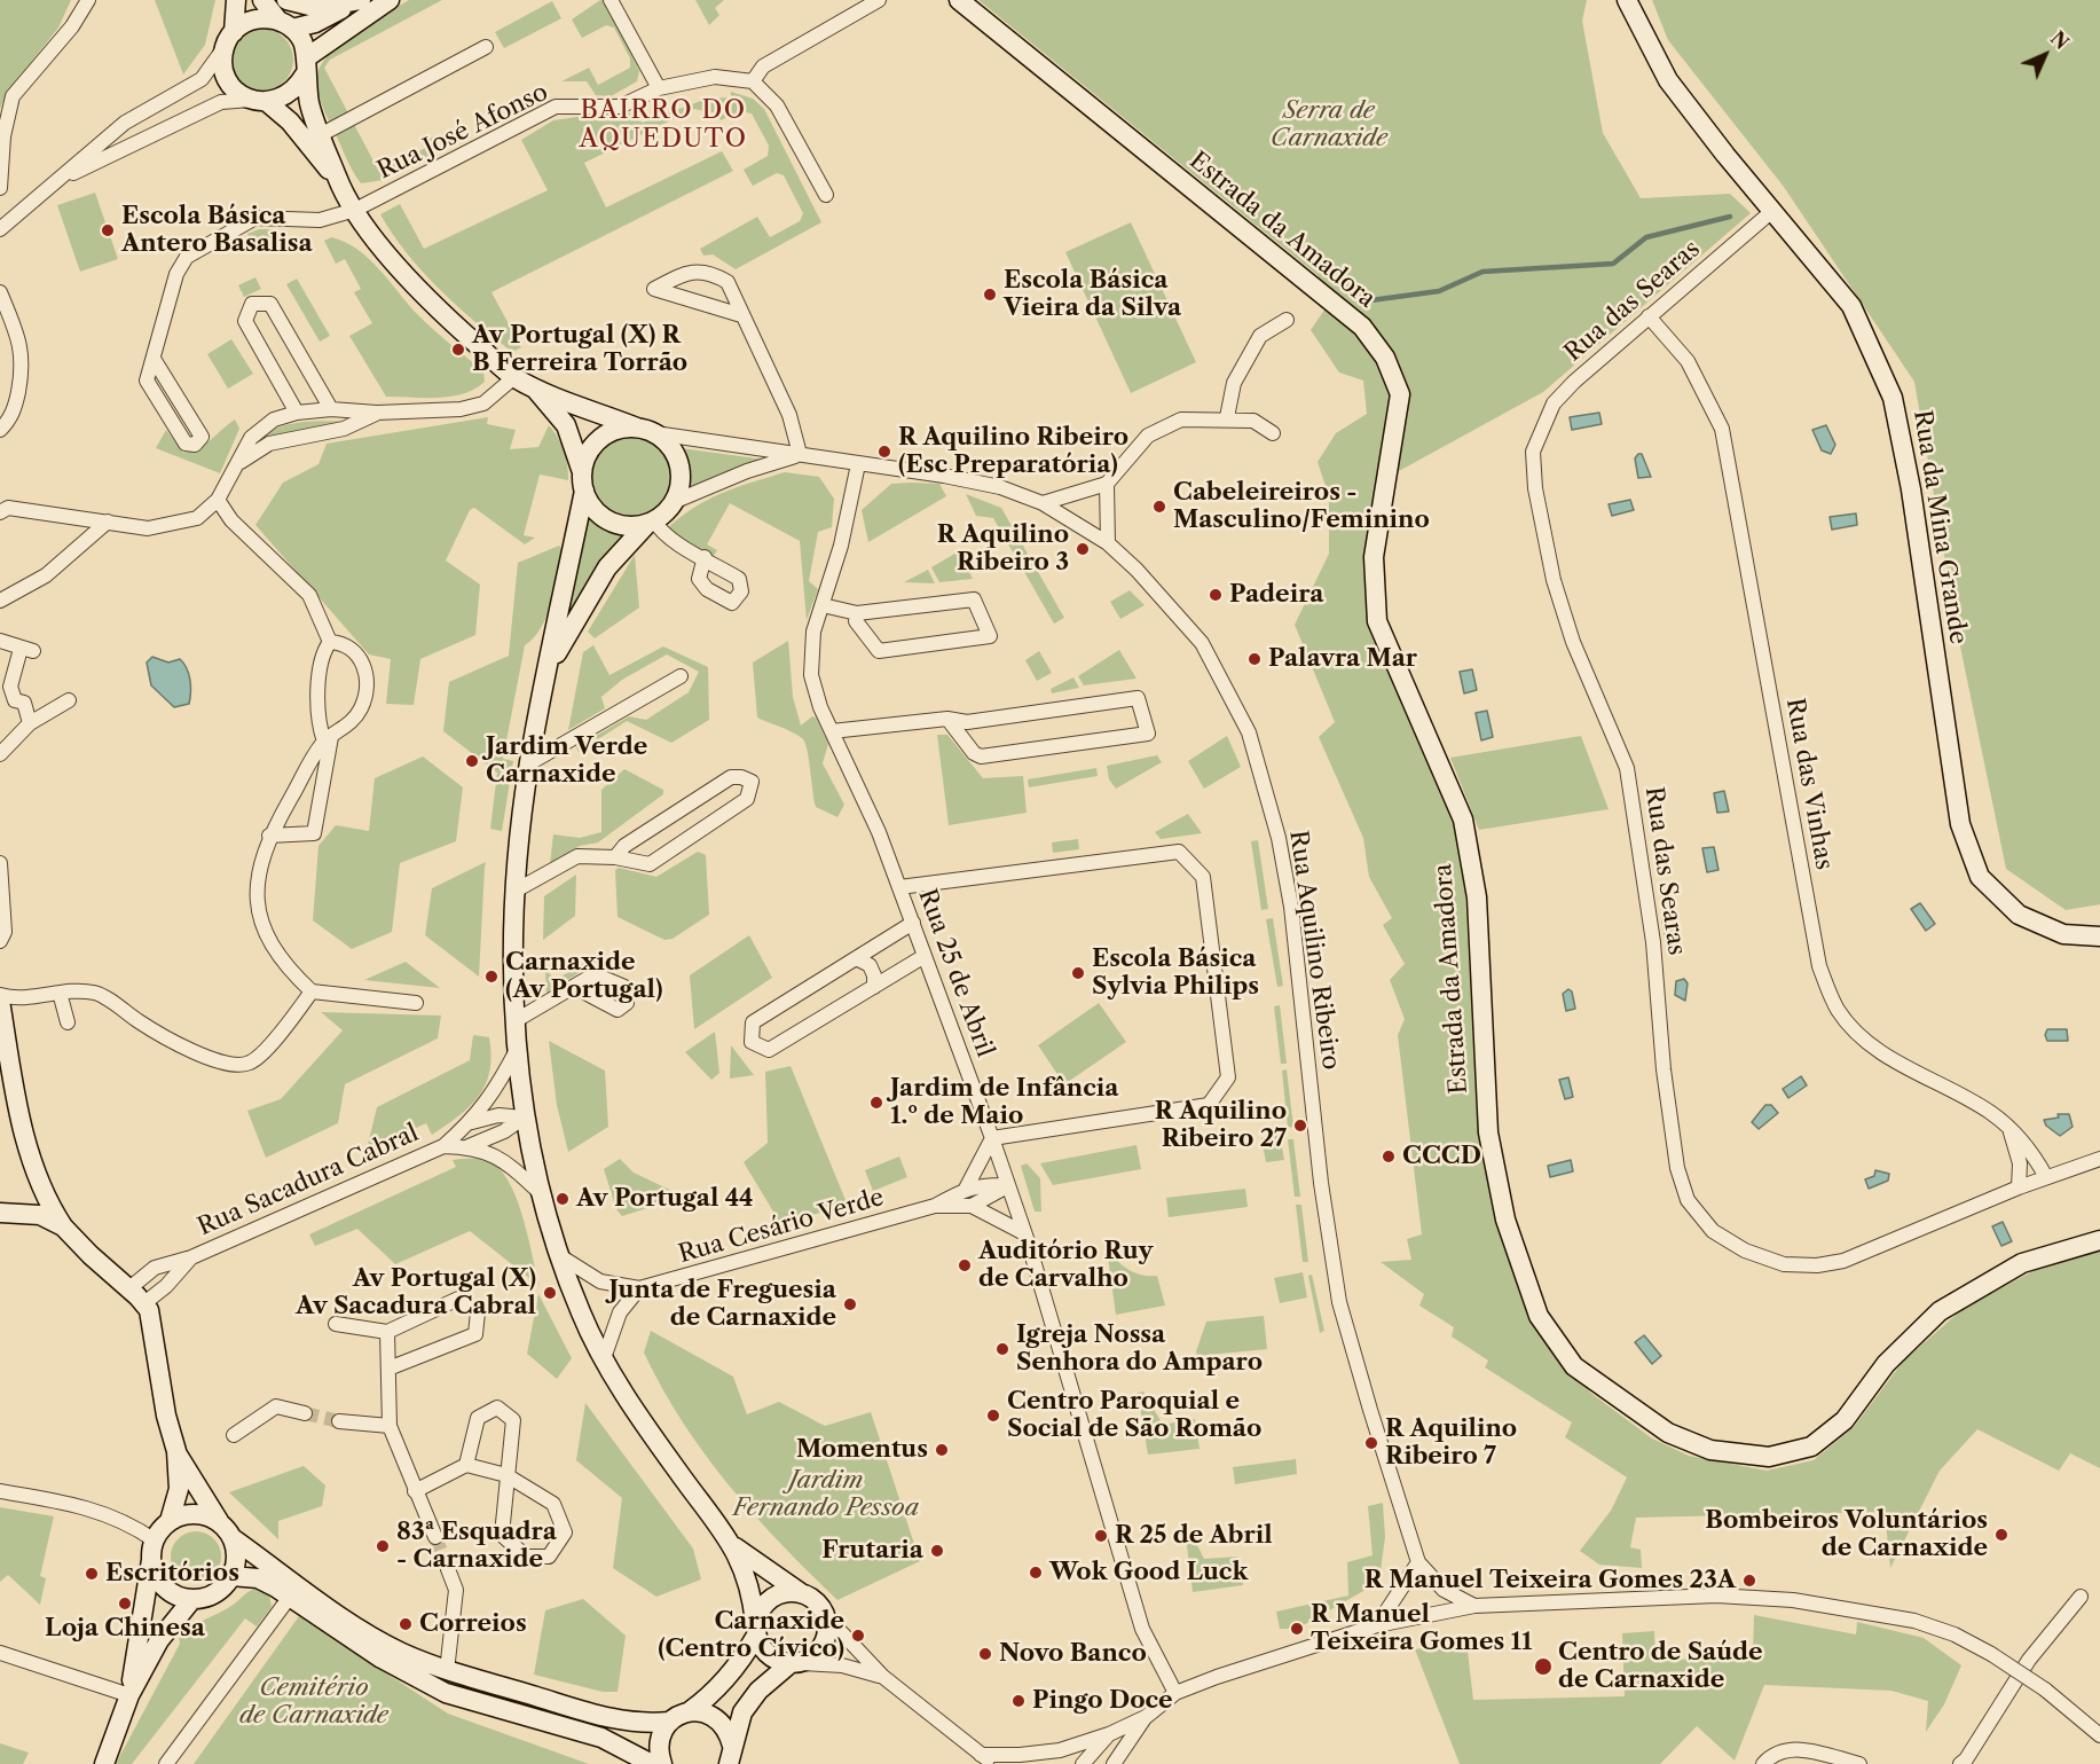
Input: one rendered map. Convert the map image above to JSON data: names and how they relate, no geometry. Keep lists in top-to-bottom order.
{
  "streets": {
    "street": [
      "Rua José Afonso",
      "Estrada da Amadora",
      "Rua das Searas",
      "Rua da Mina Grande",
      "Rua das Vinhas",
      "Rua Aquilino Ribeiro",
      "Rua 25 de Abril",
      "Rua Sacadura Cabral",
      "Rua Cesário Verde"
    ]
  },
  "crossings": [
    ["Rua das Searas", "Rua da Mina Grande"],
    ["Rua das Searas", "Rua das Vinhas"],
    ["Rua Aquilino Ribeiro", "Rua 25 de Abril"],
    ["Rua 25 de Abril", "Rua Cesário Verde"]
  ],
  "districts": ["BAIRRO DO AQUEDUTO"],
  "parks": ["Serra de Carnaxide", "Jardim Fernando Pessoa", "Cemitério de Carnaxide"],
  "places": [
    "Escola Básica Antero Basalisa",
    "Escola Básica Vieira da Silva",
    "Av Portugal (X) R B Ferreira Torrão",
    "R Aquilino Ribeiro (Esc Preparatória)",
    "Cabeleireiros - Masculino/Feminino",
    "R Aquilino Ribeiro 3",
    "Padeira",
    "Palavra Mar",
    "Jardim Verde Carnaxide",
    "Escola Básica Sylvia Philips",
    "Carnaxide (Av Portugal)",
    "Jardim de Infância 1.º de Maio",
    "R Aquilino Ribeiro 27",
    "CCCD",
    "Av Portugal 44",
    "Auditório Ruy de Carvalho",
    "Av Portugal (X) Av Sacadura Cabral",
    "Junta de Freguesia de Carnaxide",
    "Igreja Nossa Senhora do Amparo",
    "Centro Paroquial e Social de São Romão",
    "R Aquilino Ribeiro 7",
    "Momentus",
    "Bombeiros Voluntários de Carnaxide",
    "R 25 de Abril",
    "83ª Esquadra - Carnaxide",
    "Frutaria",
    "Wok Good Luck",
    "Escritórios",
    "R Manuel Teixeira Gomes 23A",
    "Loja Chinesa",
    "Correios",
    "R Manuel Teixeira Gomes 11",
    "Carnaxide (Centro Cívico)",
    "Novo Banco",
    "Centro de Saúde de Carnaxide",
    "Pingo Doce"
  ],
  "north": "top right"
}
